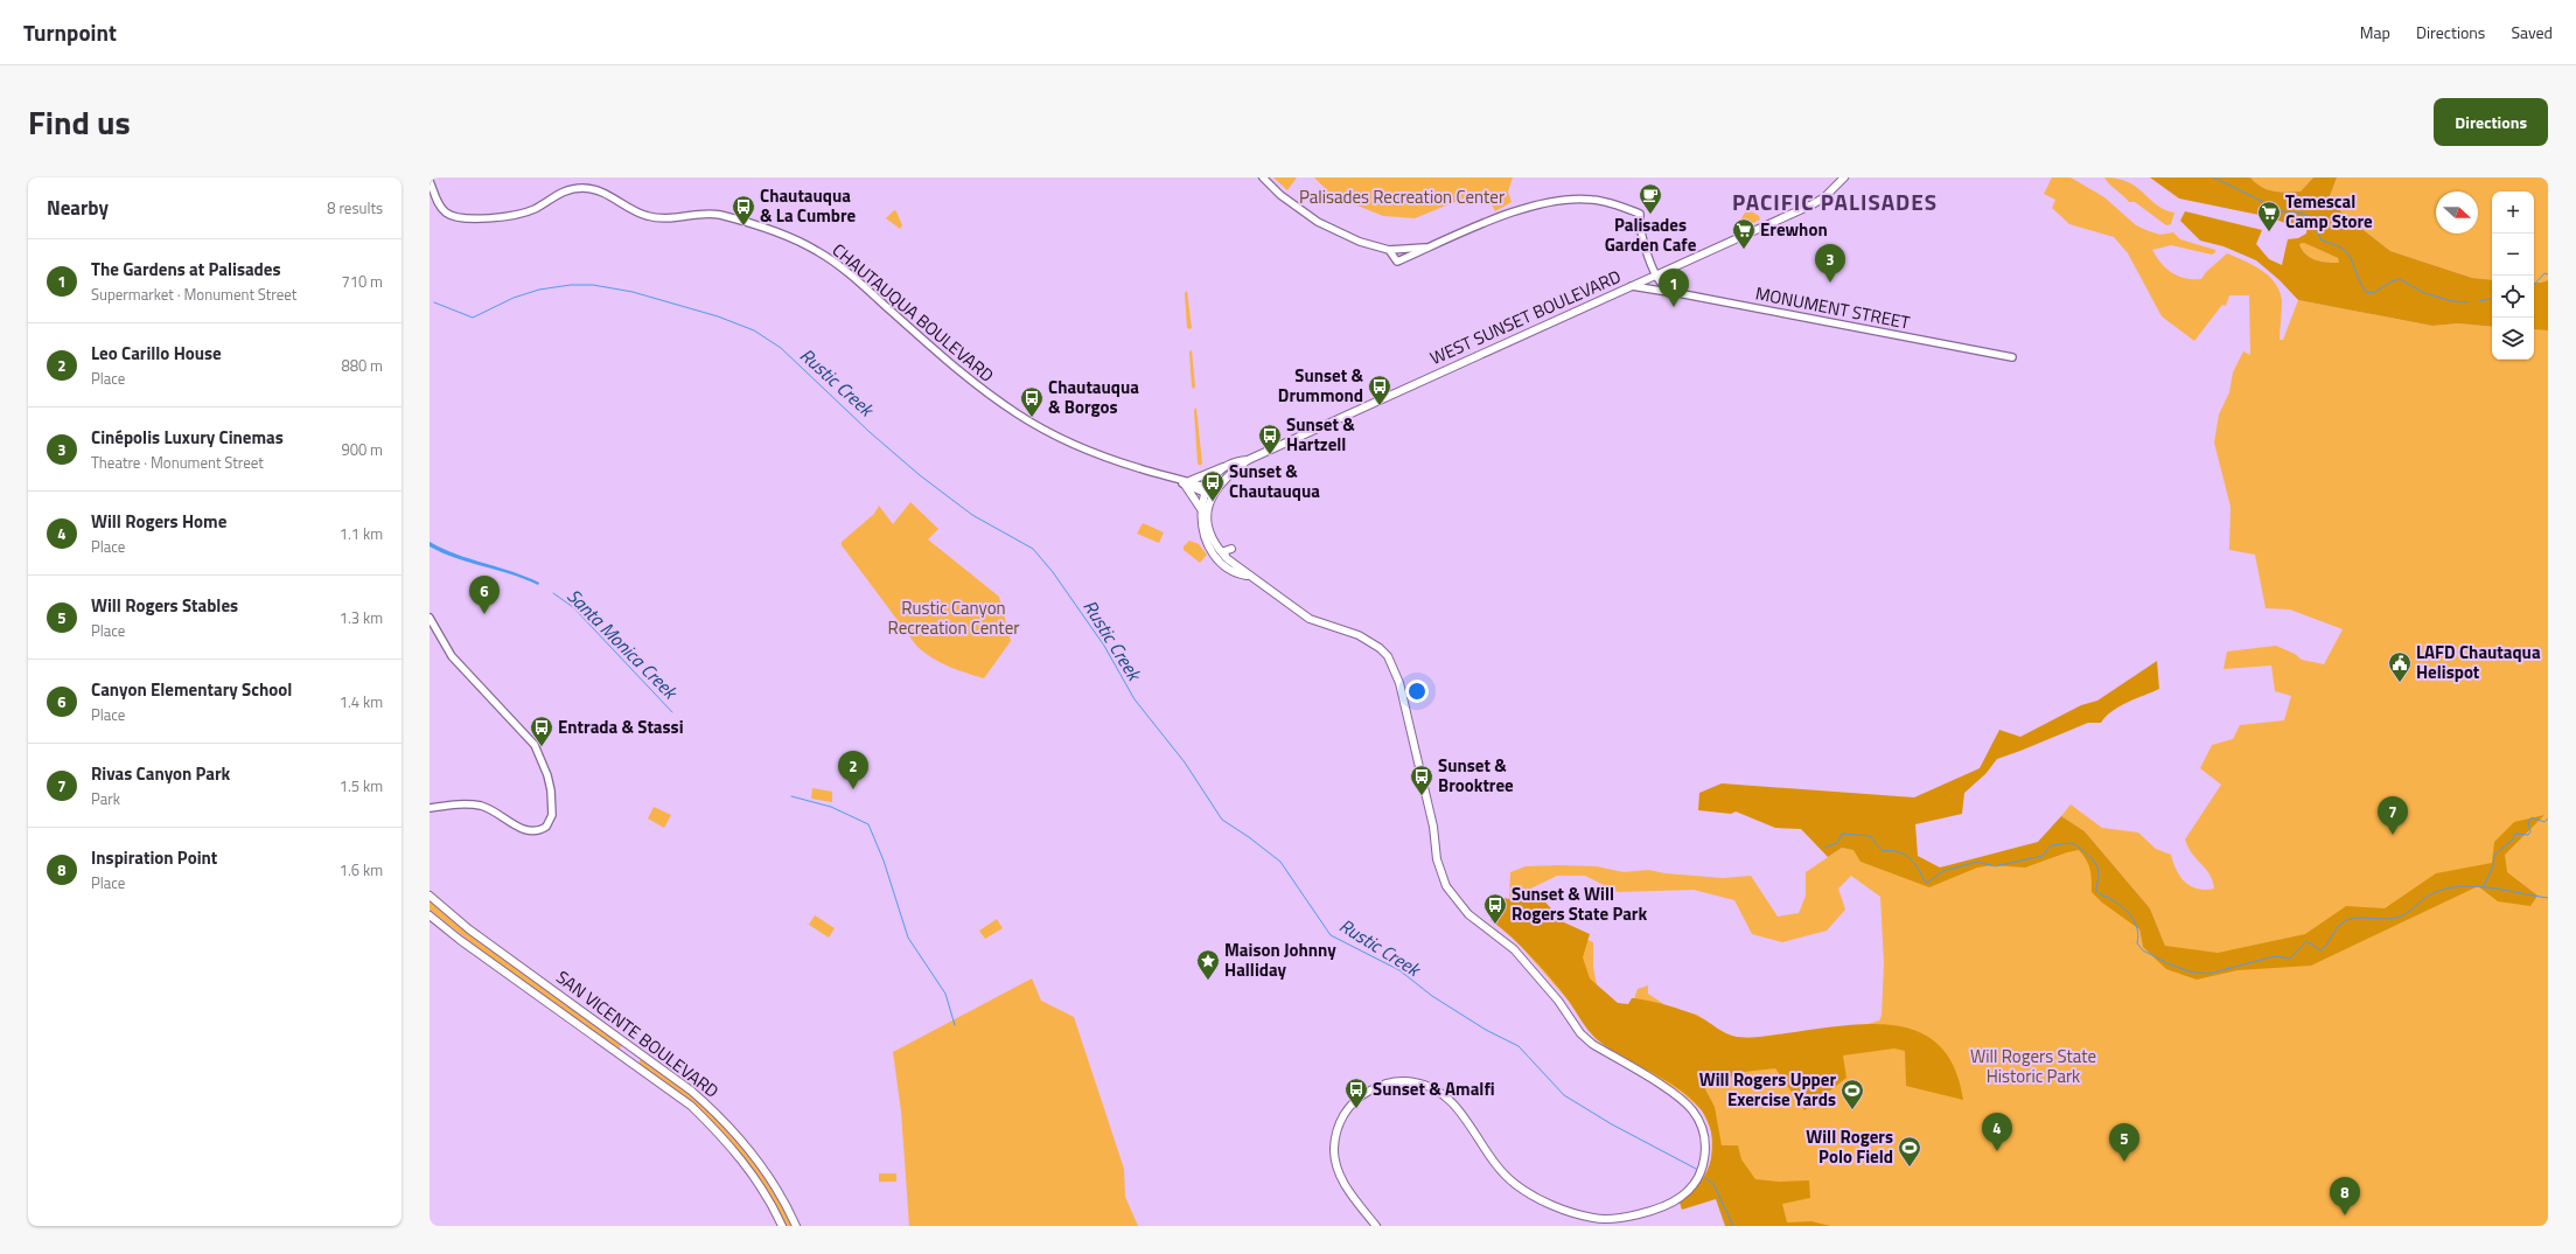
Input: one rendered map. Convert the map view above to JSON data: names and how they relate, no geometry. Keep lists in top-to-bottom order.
{
  "streets": {
    "main road": ["WEST SUNSET BOULEVARD", "SAN VICENTE BOULEVARD"],
    "street": ["MONUMENT STREET", "CHAUTAUQUA BOULEVARD"]
  },
  "crossings": [
    ["MONUMENT STREET", "WEST SUNSET BOULEVARD"],
    ["CHAUTAUQUA BOULEVARD", "WEST SUNSET BOULEVARD"]
  ],
  "districts": ["PACIFIC PALISADES"],
  "water": ["Rustic Creek", "Santa Monica Creek"],
  "parks": ["Palisades Recreation Center", "Rustic Canyon Recreation Center", "Will Rogers State Historic Park"],
  "places": {
    "cafe": ["Palisades Garden Cafe"],
    "bus stop": [
      "Chautauqua & La Cumbre",
      "Sunset & Drummond",
      "Chautauqua & Borgos",
      "Sunset & Hartzell",
      "Sunset & Chautauqua",
      "Entrada & Stassi",
      "Sunset & Brooktree",
      "Sunset & Will Rogers State Park",
      "Sunset & Amalfi"
    ],
    "supermarket": ["Temescal Camp Store", "Erewhon"],
    "public building": ["LAFD Chautaqua Helispot"],
    "place": ["Maison Johnny Halliday"],
    "sports": ["Will Rogers Upper Exercise Yards", "Will Rogers Polo Field"]
  },
  "north": "right",
  "page": {
    "header": "Turnpoint",
    "nav": ["Map", "Directions", "Saved"],
    "title": "Find us",
    "buttons": "Directions",
    "heading": ["Nearby", "8 results"],
    "map_buttons": ["+", "−"],
    "list": [
      {
        "mark": "1",
        "name": "The Gardens at Palisades",
        "note": "Supermarket · Monument Street",
        "value": "710 m"
      },
      {
        "mark": "2",
        "name": "Leo Carillo House",
        "note": "Place",
        "value": "880 m"
      },
      {
        "mark": "3",
        "name": "Cinépolis Luxury Cinemas",
        "note": "Theatre · Monument Street",
        "value": "900 m"
      },
      {
        "mark": "4",
        "name": "Will Rogers Home",
        "note": "Place",
        "value": "1.1 km"
      },
      {
        "mark": "5",
        "name": "Will Rogers Stables",
        "note": "Place",
        "value": "1.3 km"
      },
      {
        "mark": "6",
        "name": "Canyon Elementary School",
        "note": "Place",
        "value": "1.4 km"
      },
      {
        "mark": "7",
        "name": "Rivas Canyon Park",
        "note": "Park",
        "value": "1.5 km"
      },
      {
        "mark": "8",
        "name": "Inspiration Point",
        "note": "Place",
        "value": "1.6 km"
      }
    ],
    "pins": [
      "3",
      "1",
      "6",
      "2",
      "7",
      "4",
      "5",
      "8"
    ]
  }
}
